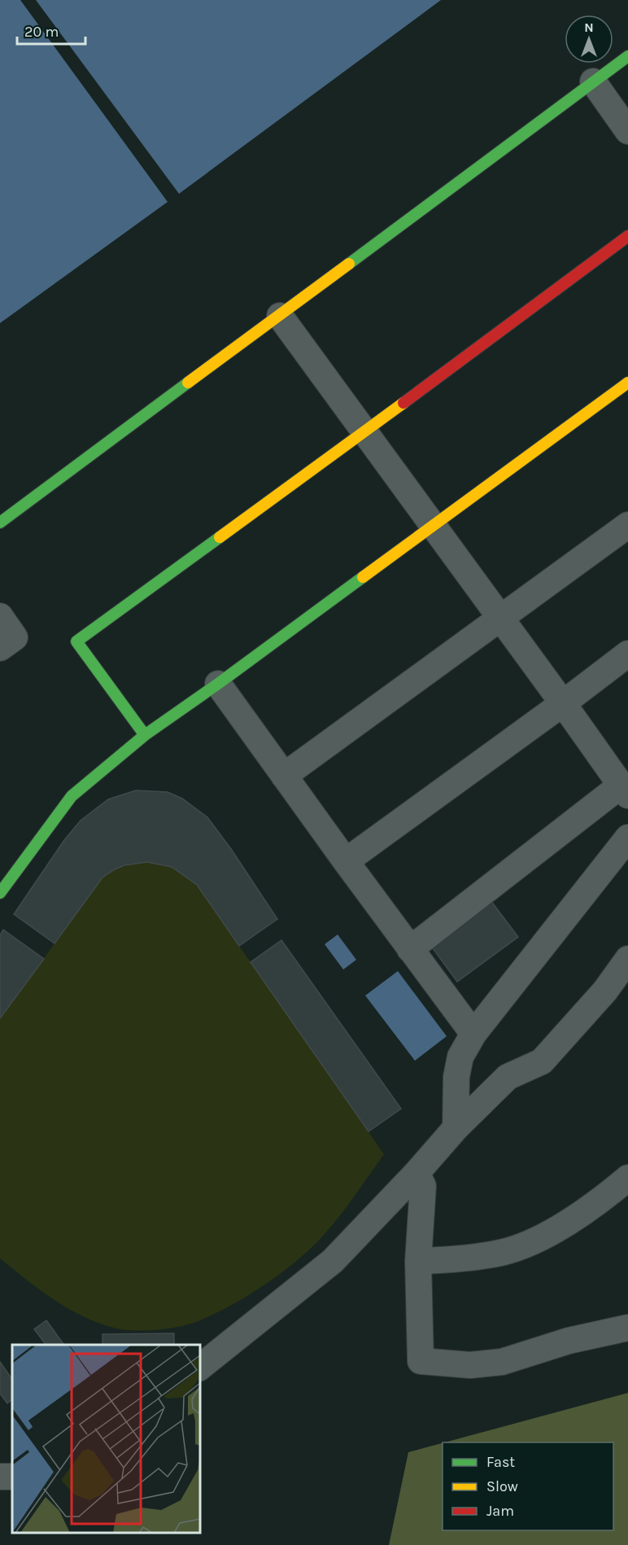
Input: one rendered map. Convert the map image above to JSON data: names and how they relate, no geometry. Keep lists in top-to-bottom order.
{
  "legend": ["Fast", "Slow", "Jam"],
  "scale_bar": "20 m",
  "north": "top"
}
